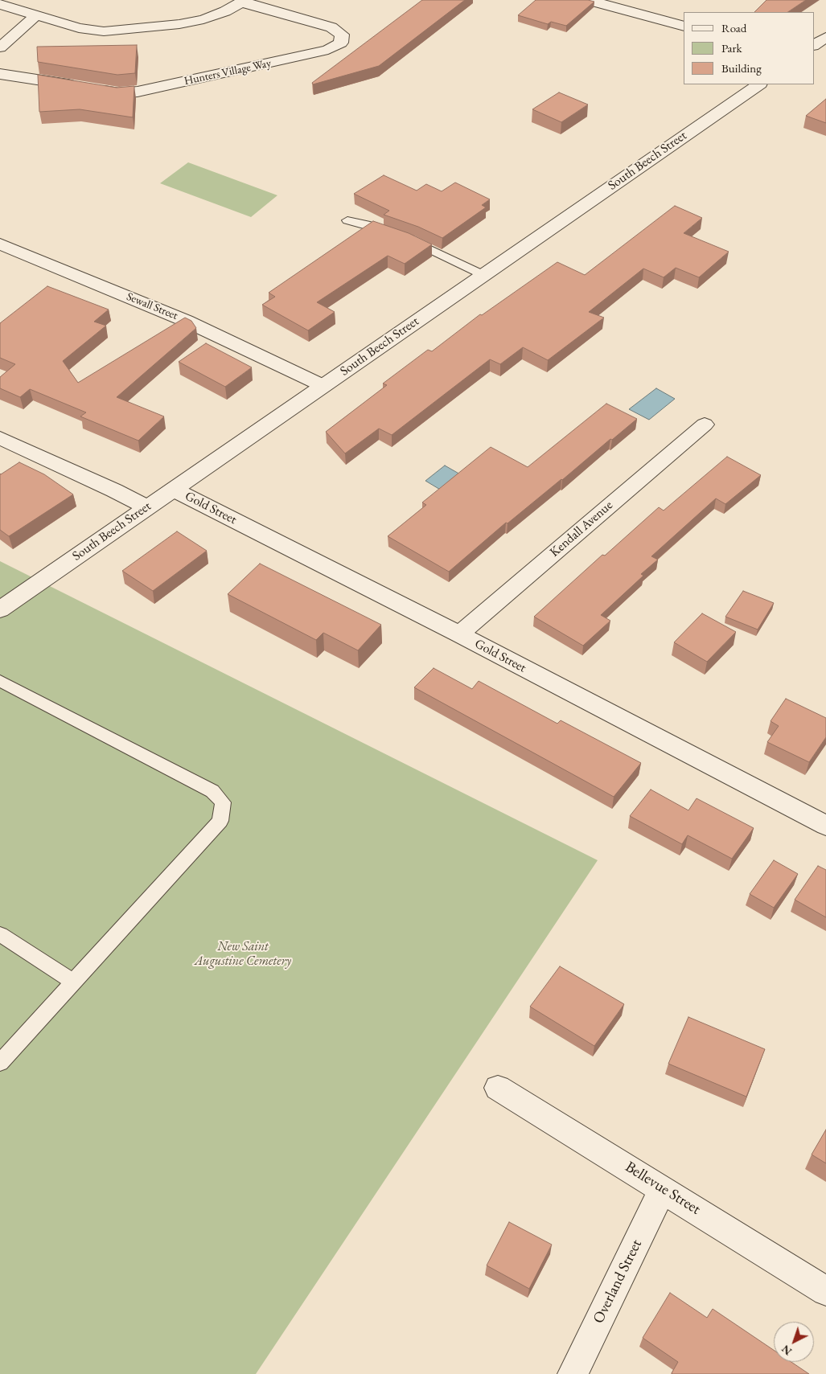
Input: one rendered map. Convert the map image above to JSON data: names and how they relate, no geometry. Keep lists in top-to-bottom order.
{
  "streets": {
    "street": [
      "Hunters Village Way",
      "South Beech Street",
      "Sewall Street",
      "Gold Street",
      "Kendall Avenue",
      "Bellevue Street",
      "Overland Street"
    ]
  },
  "crossings": [
    ["South Beech Street", "Sewall Street"],
    ["South Beech Street", "Gold Street"],
    ["Gold Street", "Kendall Avenue"],
    ["Bellevue Street", "Overland Street"]
  ],
  "parks": ["New Saint Augustine Cemetery"],
  "legend": ["Road", "Park", "Building"],
  "north": "bottom left"
}
